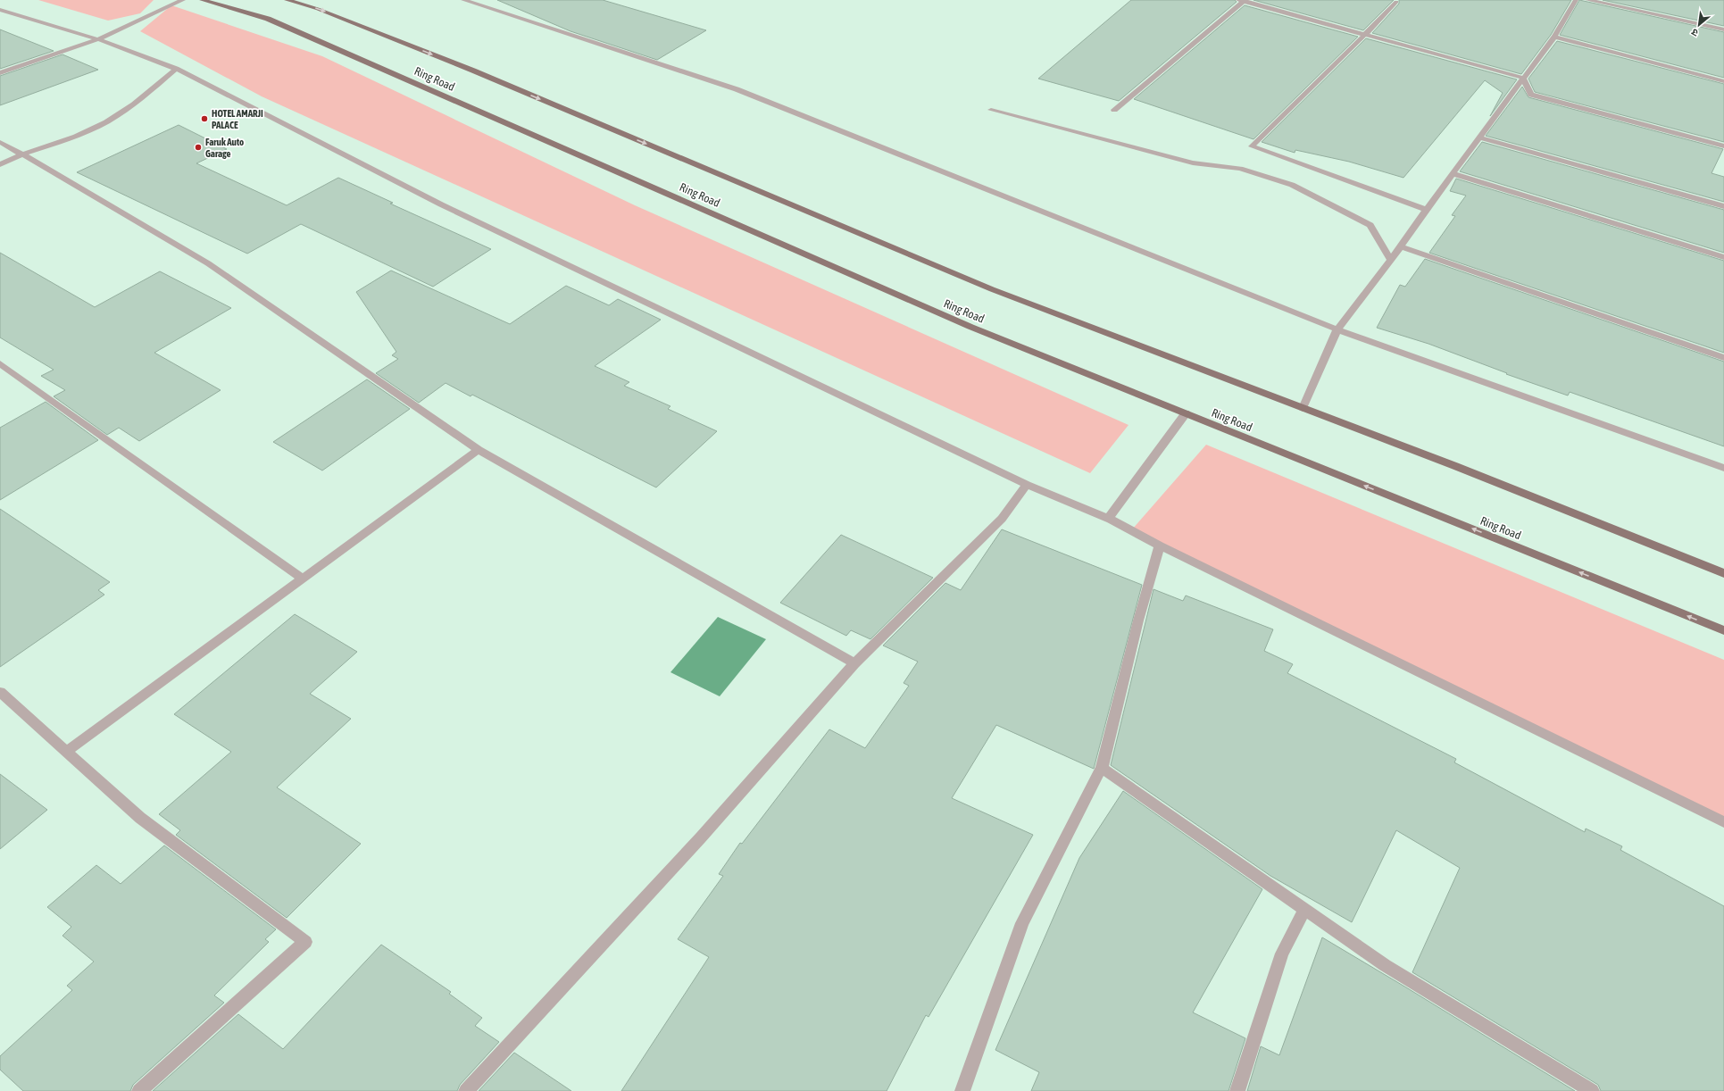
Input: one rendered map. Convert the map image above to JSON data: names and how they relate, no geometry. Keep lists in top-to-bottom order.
{
  "streets": {
    "main road": ["Ring Road"]
  },
  "places": ["HOTEL AMARJI PALACE", "Faruk Auto Garage"],
  "north": "bottom left"
}
